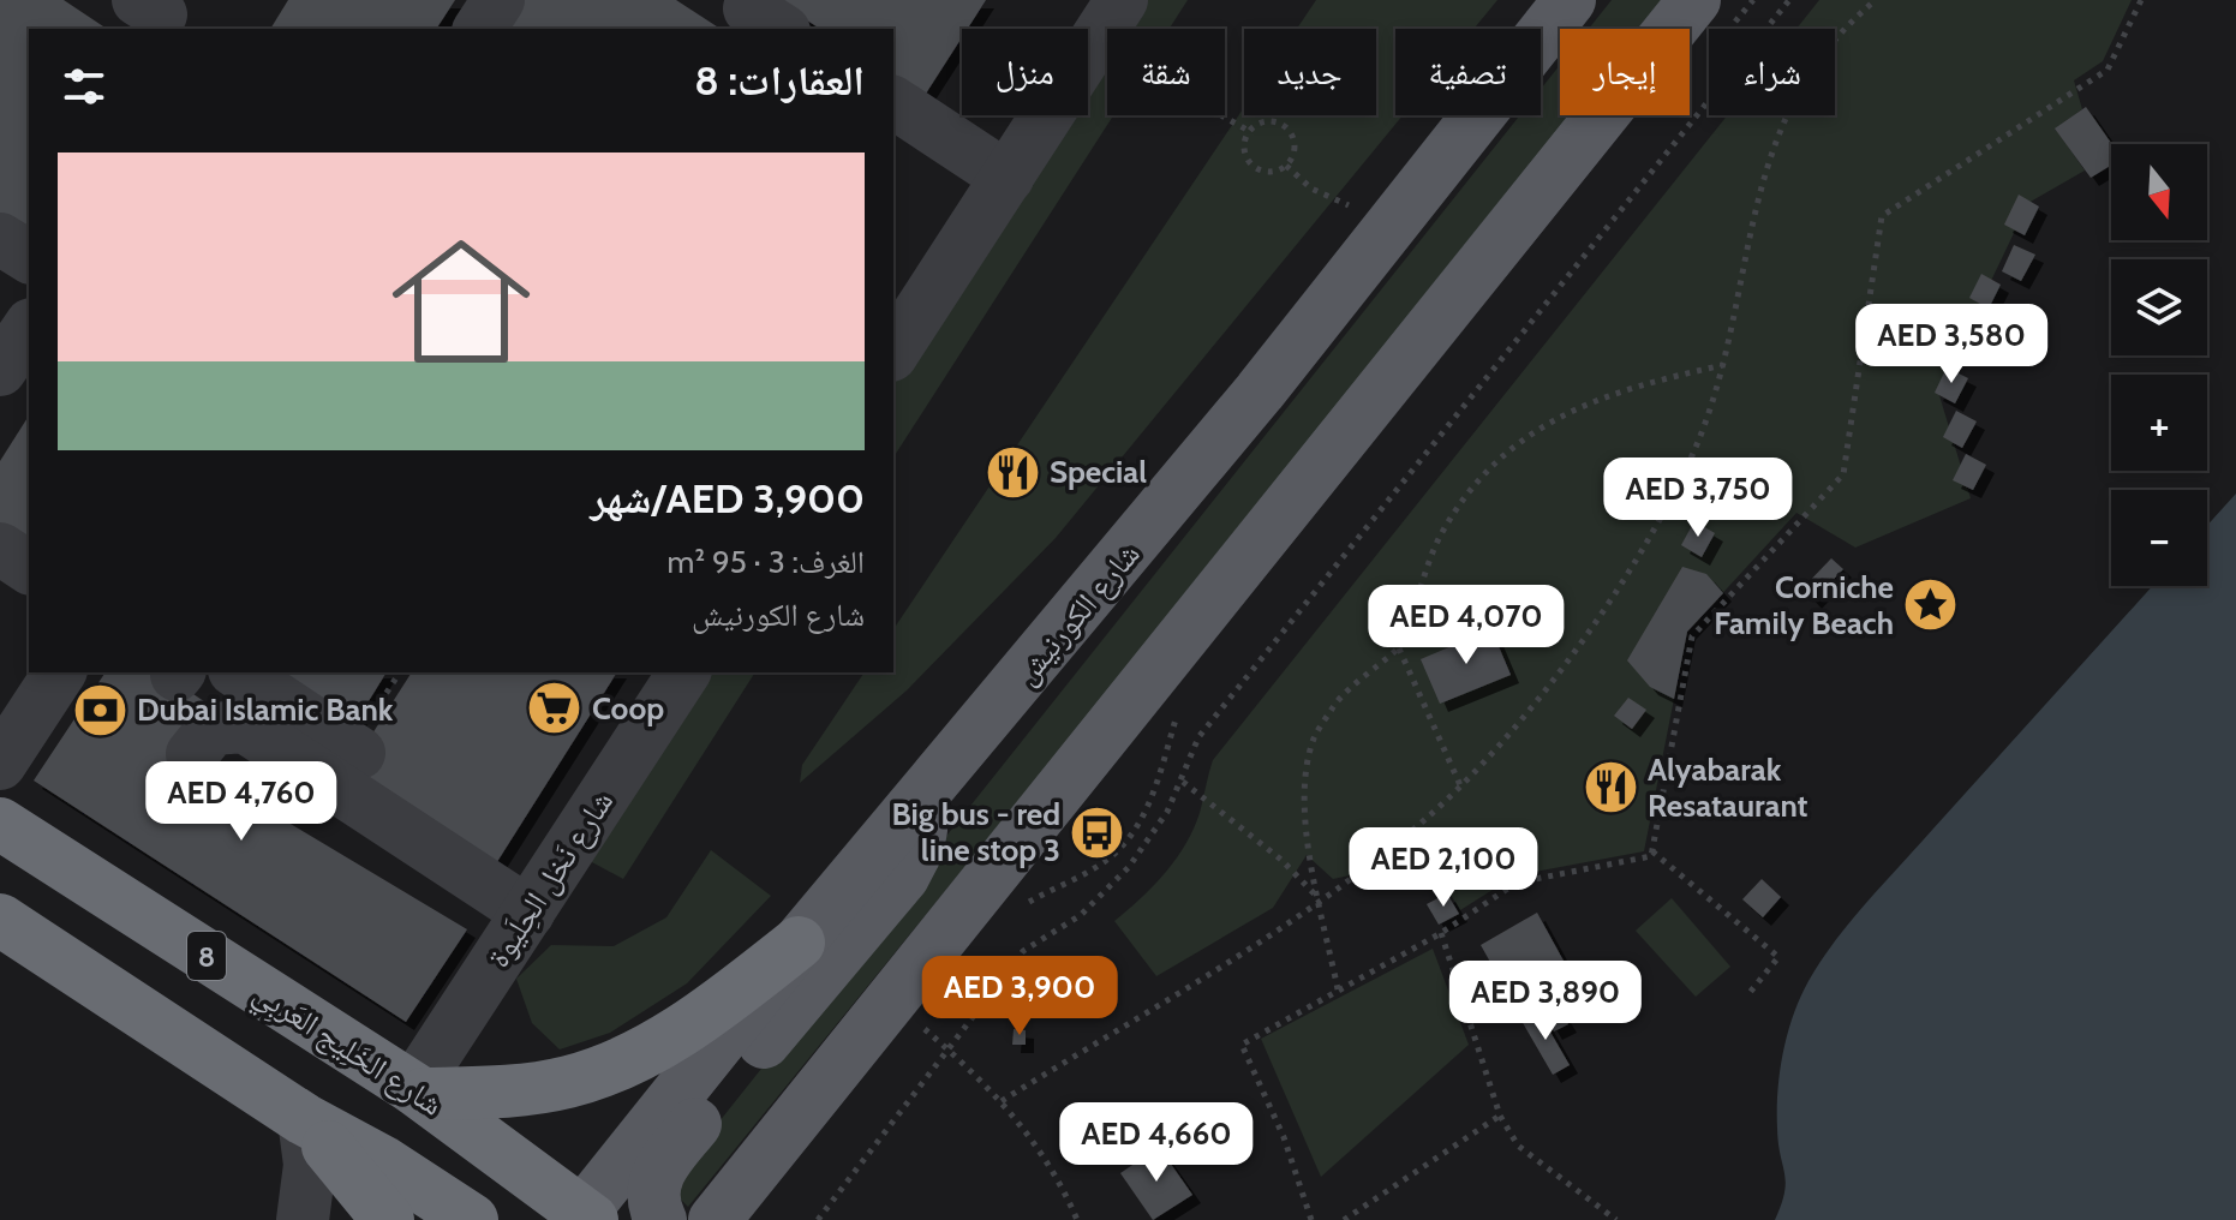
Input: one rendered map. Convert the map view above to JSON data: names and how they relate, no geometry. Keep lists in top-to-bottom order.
{
  "streets": {
    "highway": ["8", "شارع الخَلِيج العَربِي"],
    "main road": ["شارع الكورنيش"],
    "street": ["شارع نَخل الحِلَيوة"]
  },
  "crossings": [
    ["شارع الكورنيش", "شارع الخَلِيج العَربِي"],
    ["شارع نَخل الحِلَيوة", "شارع الخَلِيج العَربِي"]
  ],
  "places": {
    "restaurant": ["Special", "Alyabarak Resataurant"],
    "place": ["Corniche Family Beach"],
    "supermarket": ["Coop"],
    "bank": ["Dubai Islamic Bank"],
    "bus stop": ["Big bus - red line stop 3"]
  },
  "north": "bottom",
  "page": {
    "chip": [
      "شراء",
      "إيجار",
      "تصفية",
      "جديد",
      "شقة",
      "منزل"
    ],
    "heading": "العقارات: 8",
    "map_buttons": ["+", "−"],
    "list": [
      {
        "name": "AED 3,900/شهر",
        "note": "الغرف: 3 · 95 m² · شارع الكورنيش"
      }
    ],
    "price": [
      "AED 3,580",
      "AED 3,750",
      "AED 4,070",
      "AED 4,760",
      "AED 2,100",
      "AED 3,900",
      "AED 3,890",
      "AED 4,660"
    ]
  }
}
